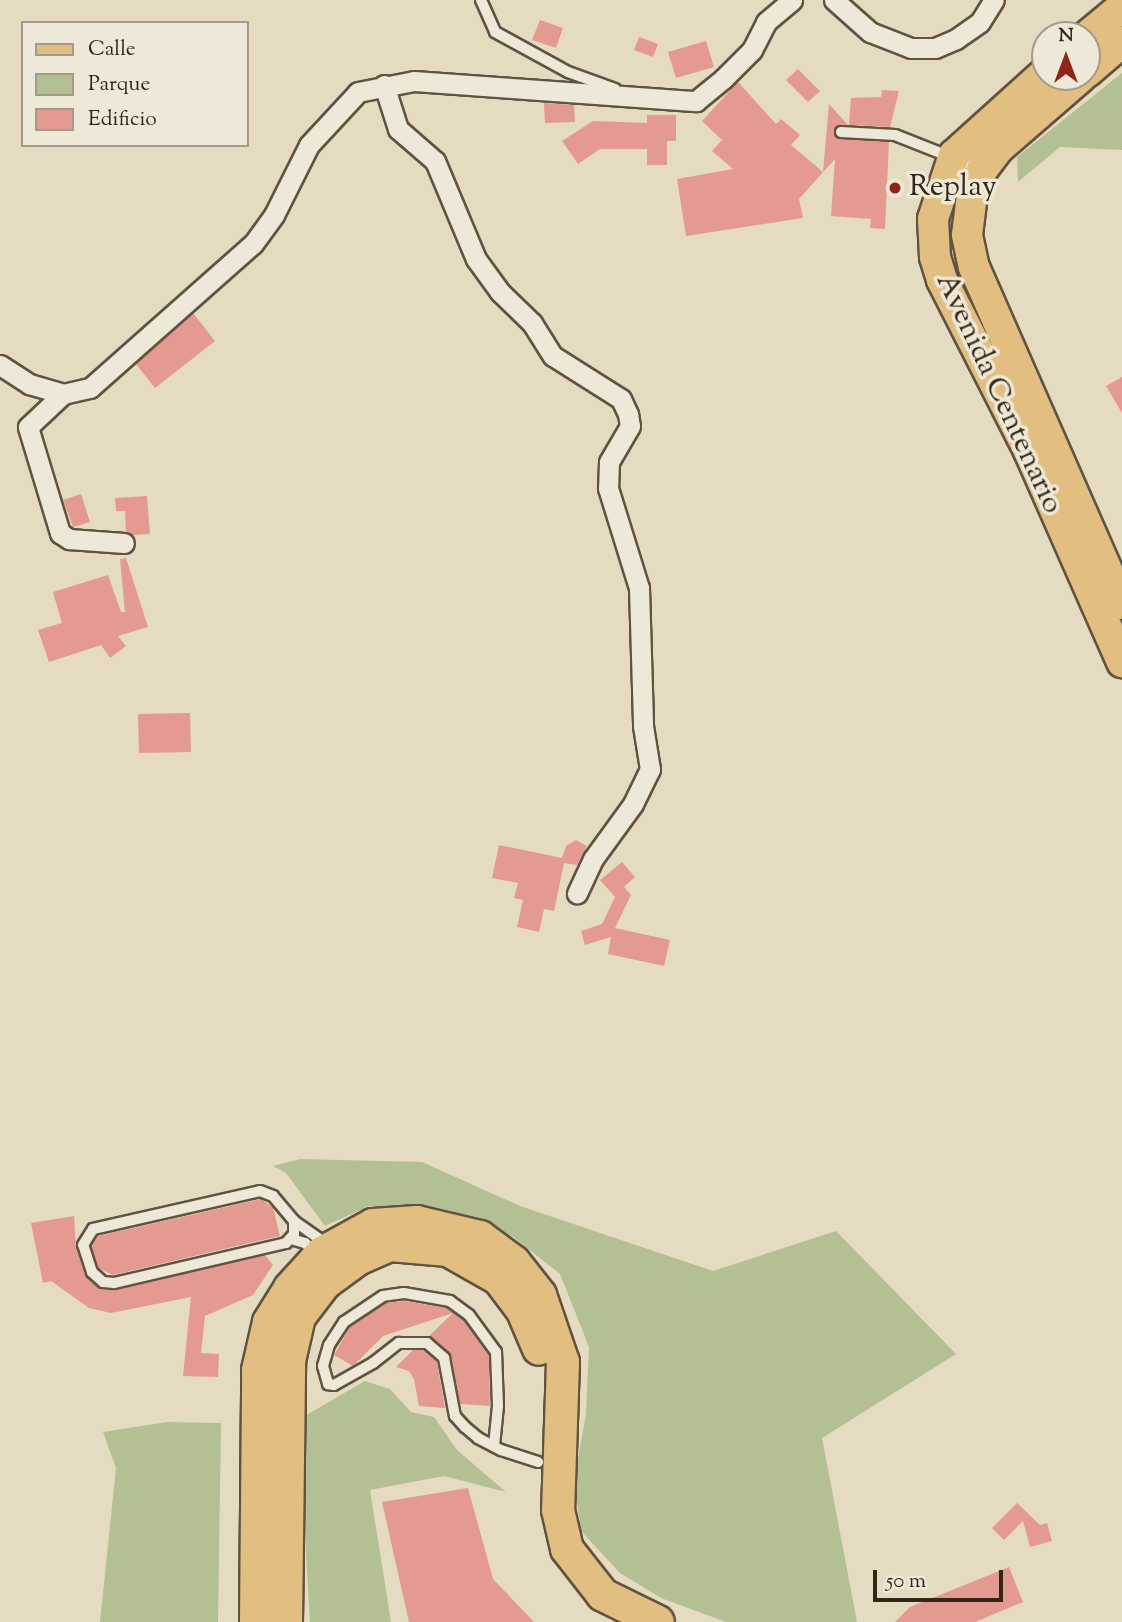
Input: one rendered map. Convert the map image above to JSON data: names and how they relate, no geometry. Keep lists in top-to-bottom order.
{
  "streets": {
    "main road": ["Avenida Centenario"]
  },
  "places": ["Replay"],
  "legend": ["Calle", "Parque", "Edificio"],
  "scale_bar": "50 m",
  "north": "top"
}
